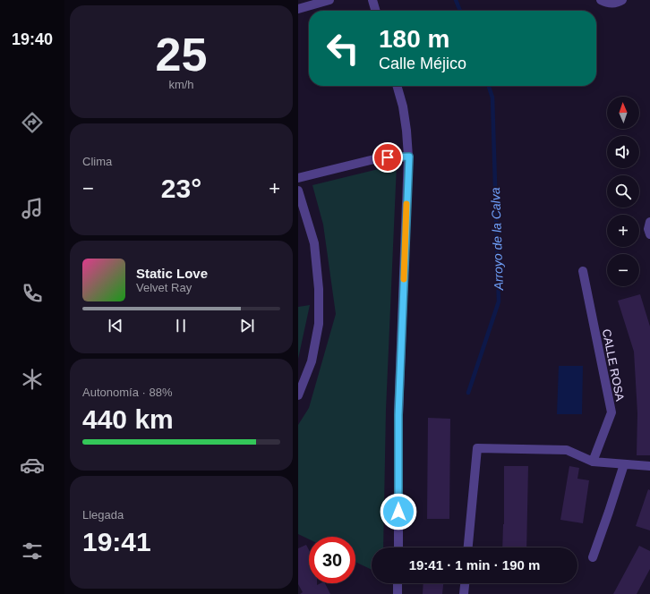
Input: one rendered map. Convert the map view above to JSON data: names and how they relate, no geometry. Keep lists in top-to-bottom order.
{
  "streets": {
    "street": ["CALLE ROSA"]
  },
  "water": ["Arroyo de la Calva"],
  "north": "top",
  "page": {
    "tabs": "19:40",
    "tile": [
      ["25", "km/h"],
      "Clima",
      ["Autonomía · 88%", "440 km"],
      ["Llegada", "19:41"]
    ],
    "turn": ["180 m", "Calle Méjico"],
    "map_buttons": ["+", "−"],
    "heat": ["−", "23°", "+"],
    "song": ["Static Love", "Velvet Ray"],
    "limit": "30",
    "trip": "19:41 · 1 min · 190 m"
  }
}
